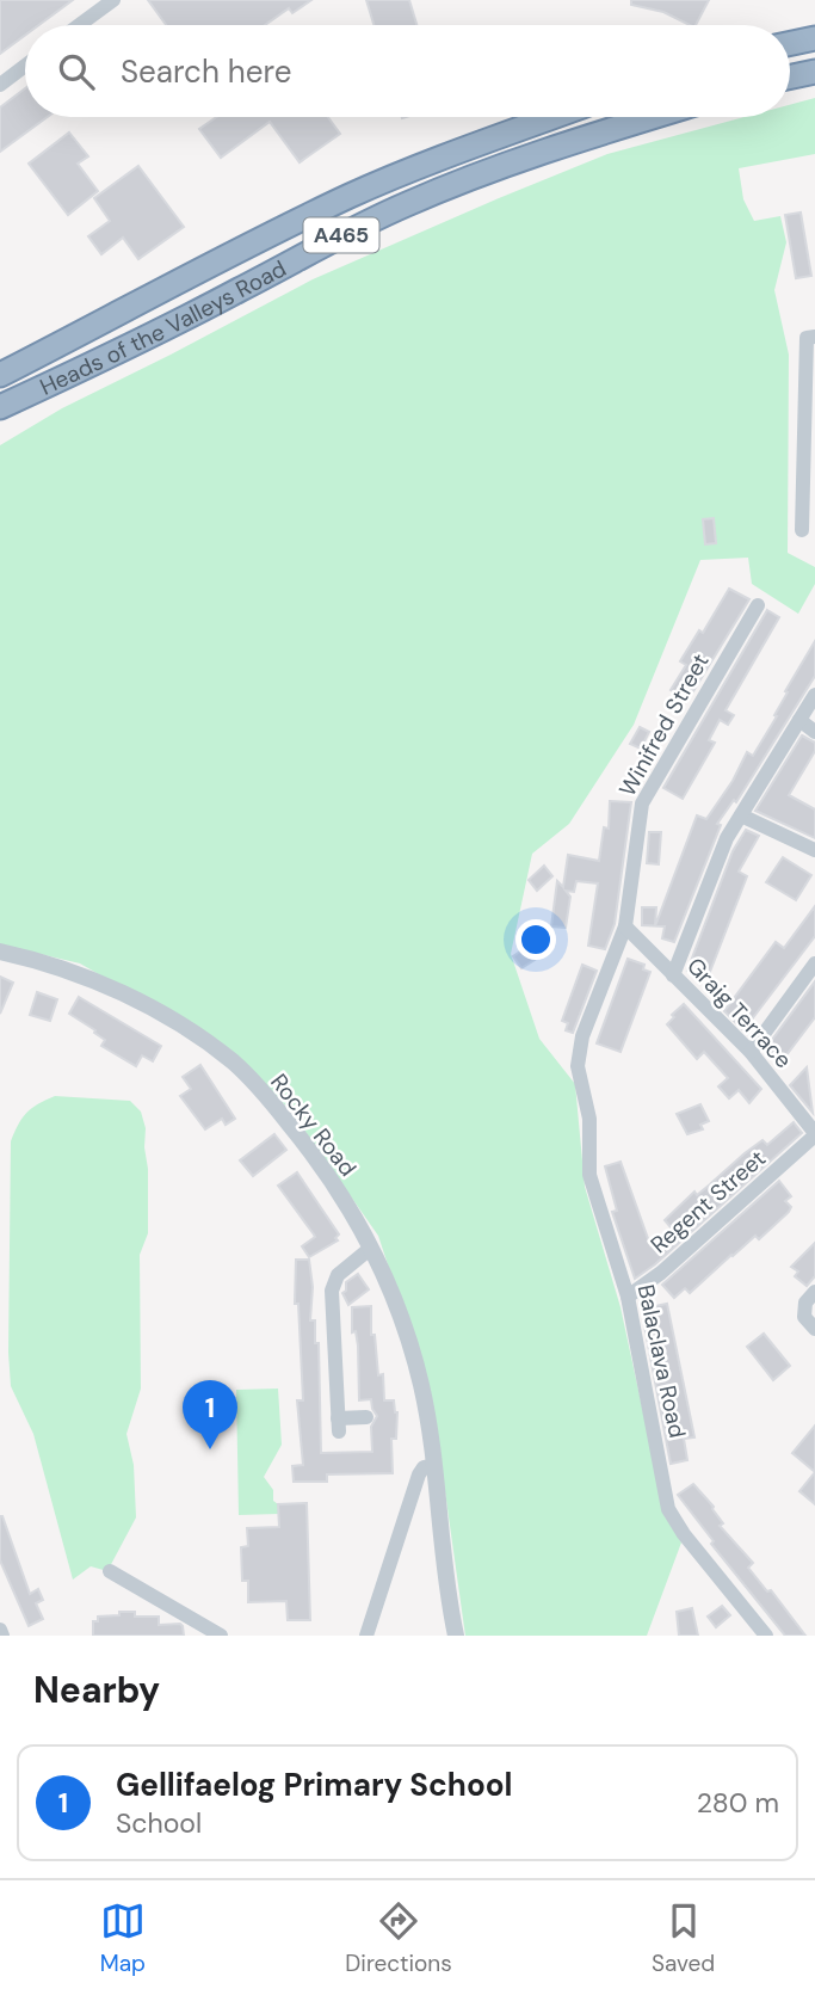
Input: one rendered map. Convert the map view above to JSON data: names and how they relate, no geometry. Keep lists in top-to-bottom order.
{
  "streets": {
    "highway": ["A465", "Heads of the Valleys Road"],
    "street": [
      "Winifred Street",
      "Graig Terrace",
      "Rocky Road",
      "Regent Street",
      "Balaclava Road"
    ]
  },
  "crossings": [
    ["Winifred Street", "Graig Terrace"],
    ["Winifred Street", "Balaclava Road"],
    ["Graig Terrace", "Regent Street"],
    ["Regent Street", "Balaclava Road"]
  ],
  "page": {
    "search": "Search here",
    "pins": "1",
    "heading": "Nearby",
    "list": [
      {
        "mark": "1",
        "name": "Gellifaelog Primary School",
        "note": "School",
        "value": "280 m"
      }
    ],
    "nav": ["Map", "Directions", "Saved"]
  }
}
